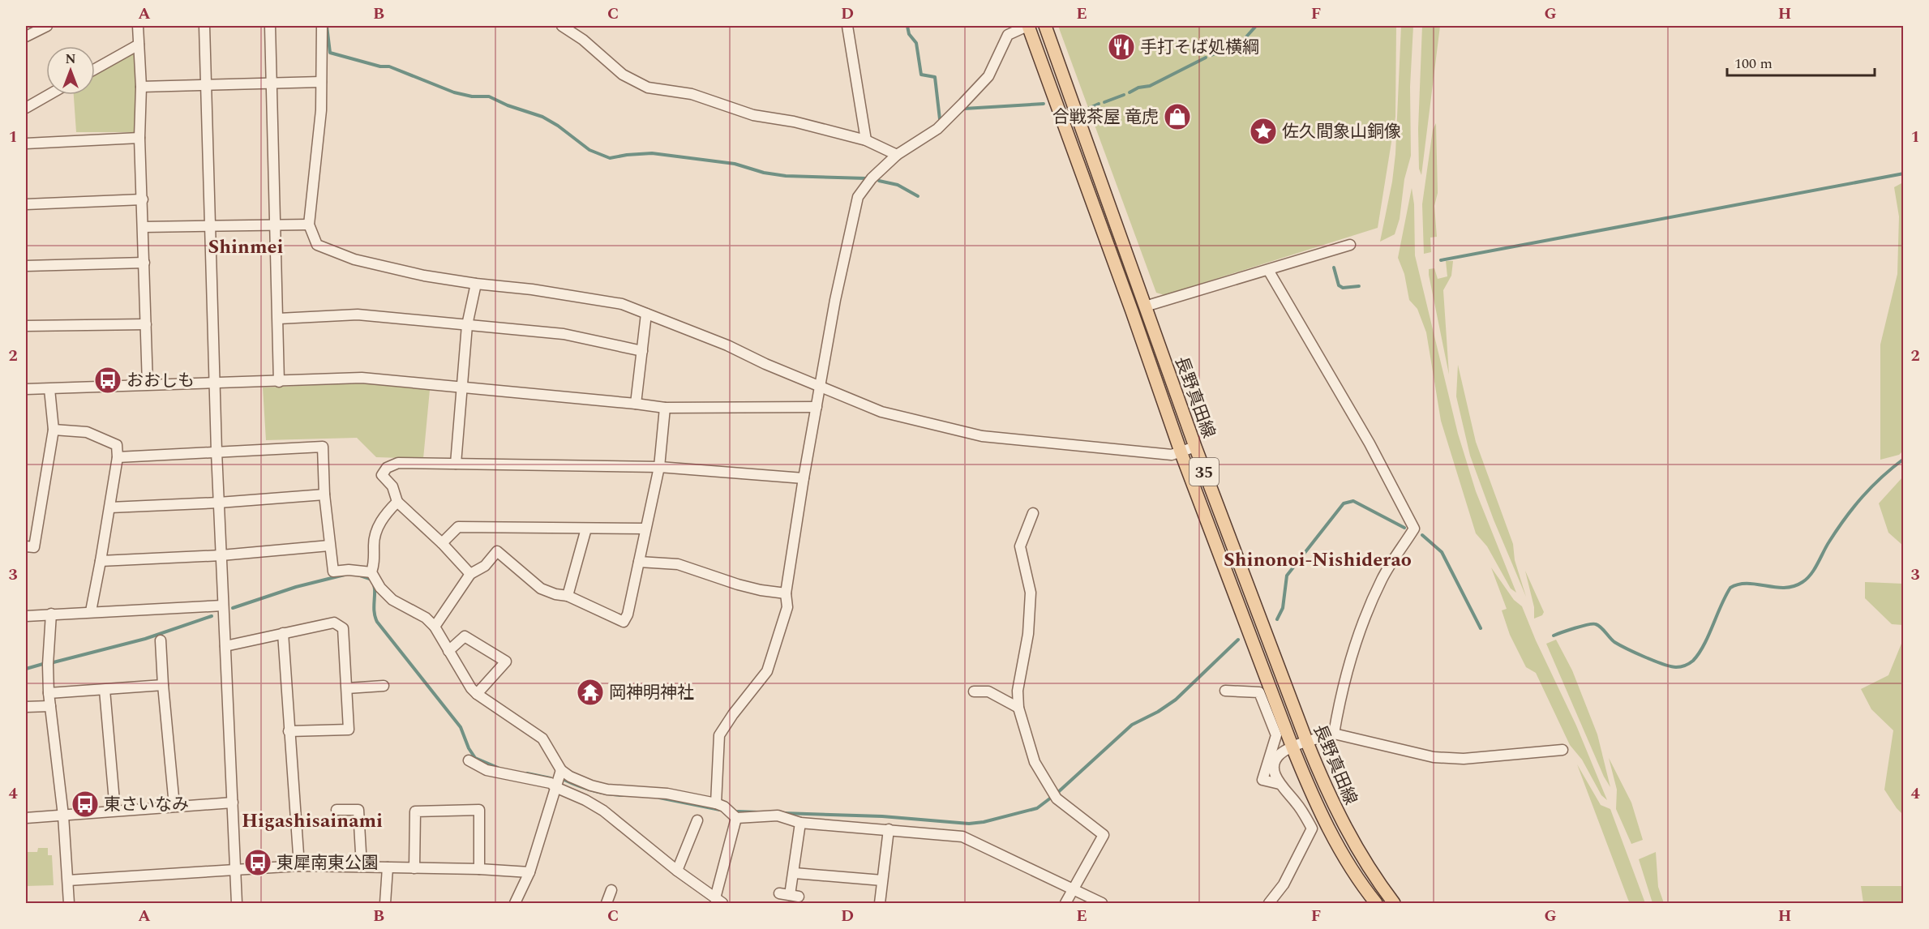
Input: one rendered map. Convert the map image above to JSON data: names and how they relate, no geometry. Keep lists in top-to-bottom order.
{
  "streets": {
    "main road": ["長野真田線", "35"]
  },
  "districts": ["Shinmei", "Shinonoi-Nishiderao", "Higashisainami"],
  "places": {
    "restaurant": ["手打そば処横綱"],
    "shop": ["合戦茶屋 竜虎"],
    "place": ["佐久間象山銅像"],
    "bus stop": ["おおしも", "東さいなみ", "東犀南東公園"],
    "temple": ["岡神明神社"]
  },
  "scale_bar": "100 m",
  "north": "top",
  "grid": {
    "columns": [
      "A",
      "B",
      "C",
      "D",
      "E",
      "F",
      "G",
      "H"
    ],
    "rows": [
      "1",
      "2",
      "3",
      "4"
    ]
  }
}
